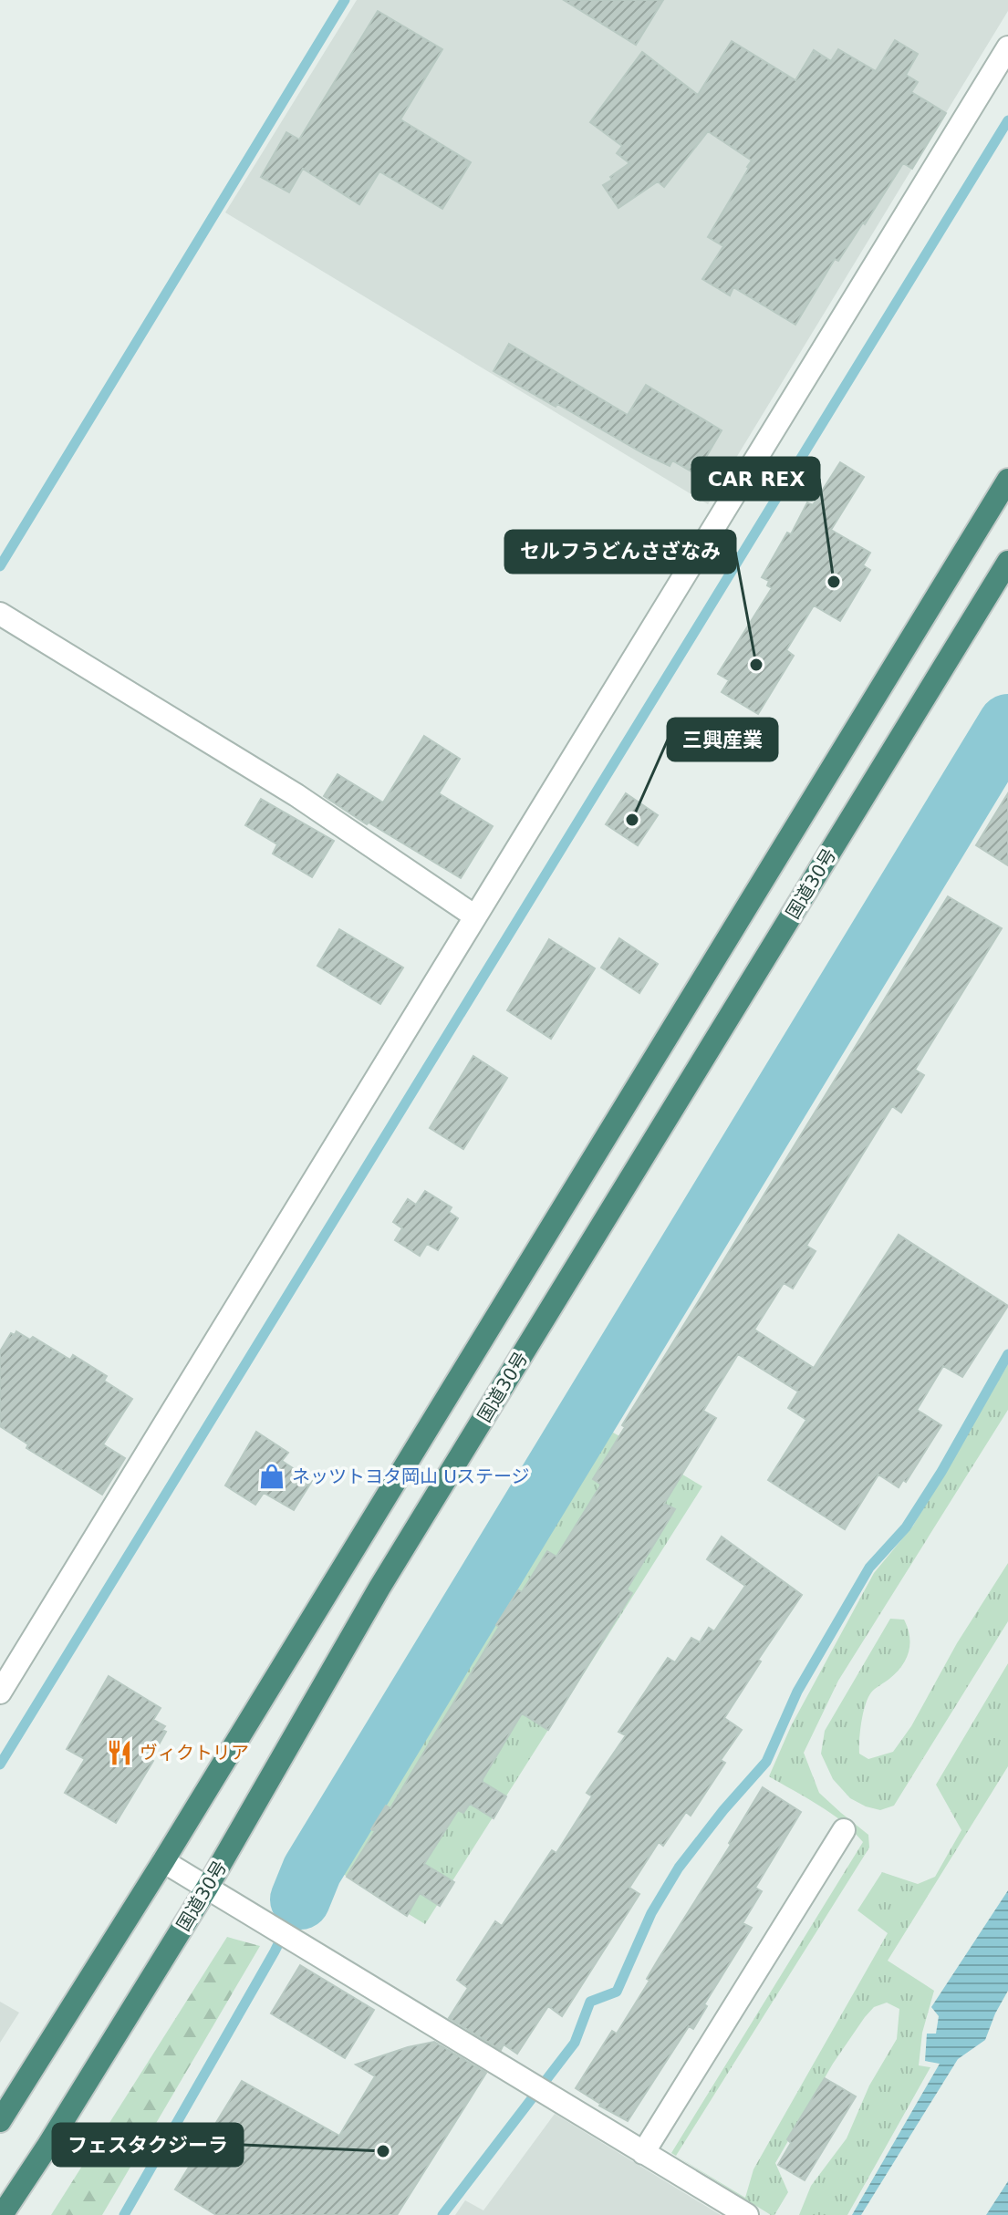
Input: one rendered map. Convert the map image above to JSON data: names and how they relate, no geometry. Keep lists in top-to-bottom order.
{
  "streets": {
    "highway": ["国道30号"]
  },
  "places": {
    "other": [
      "CAR REX",
      "セルフうどんさざなみ",
      "三興産業",
      "フェスタクジーラ"
    ],
    "shop": ["ネッツトヨタ岡山 Uステージ"],
    "restaurant": ["ヴィクトリア"]
  }
}
